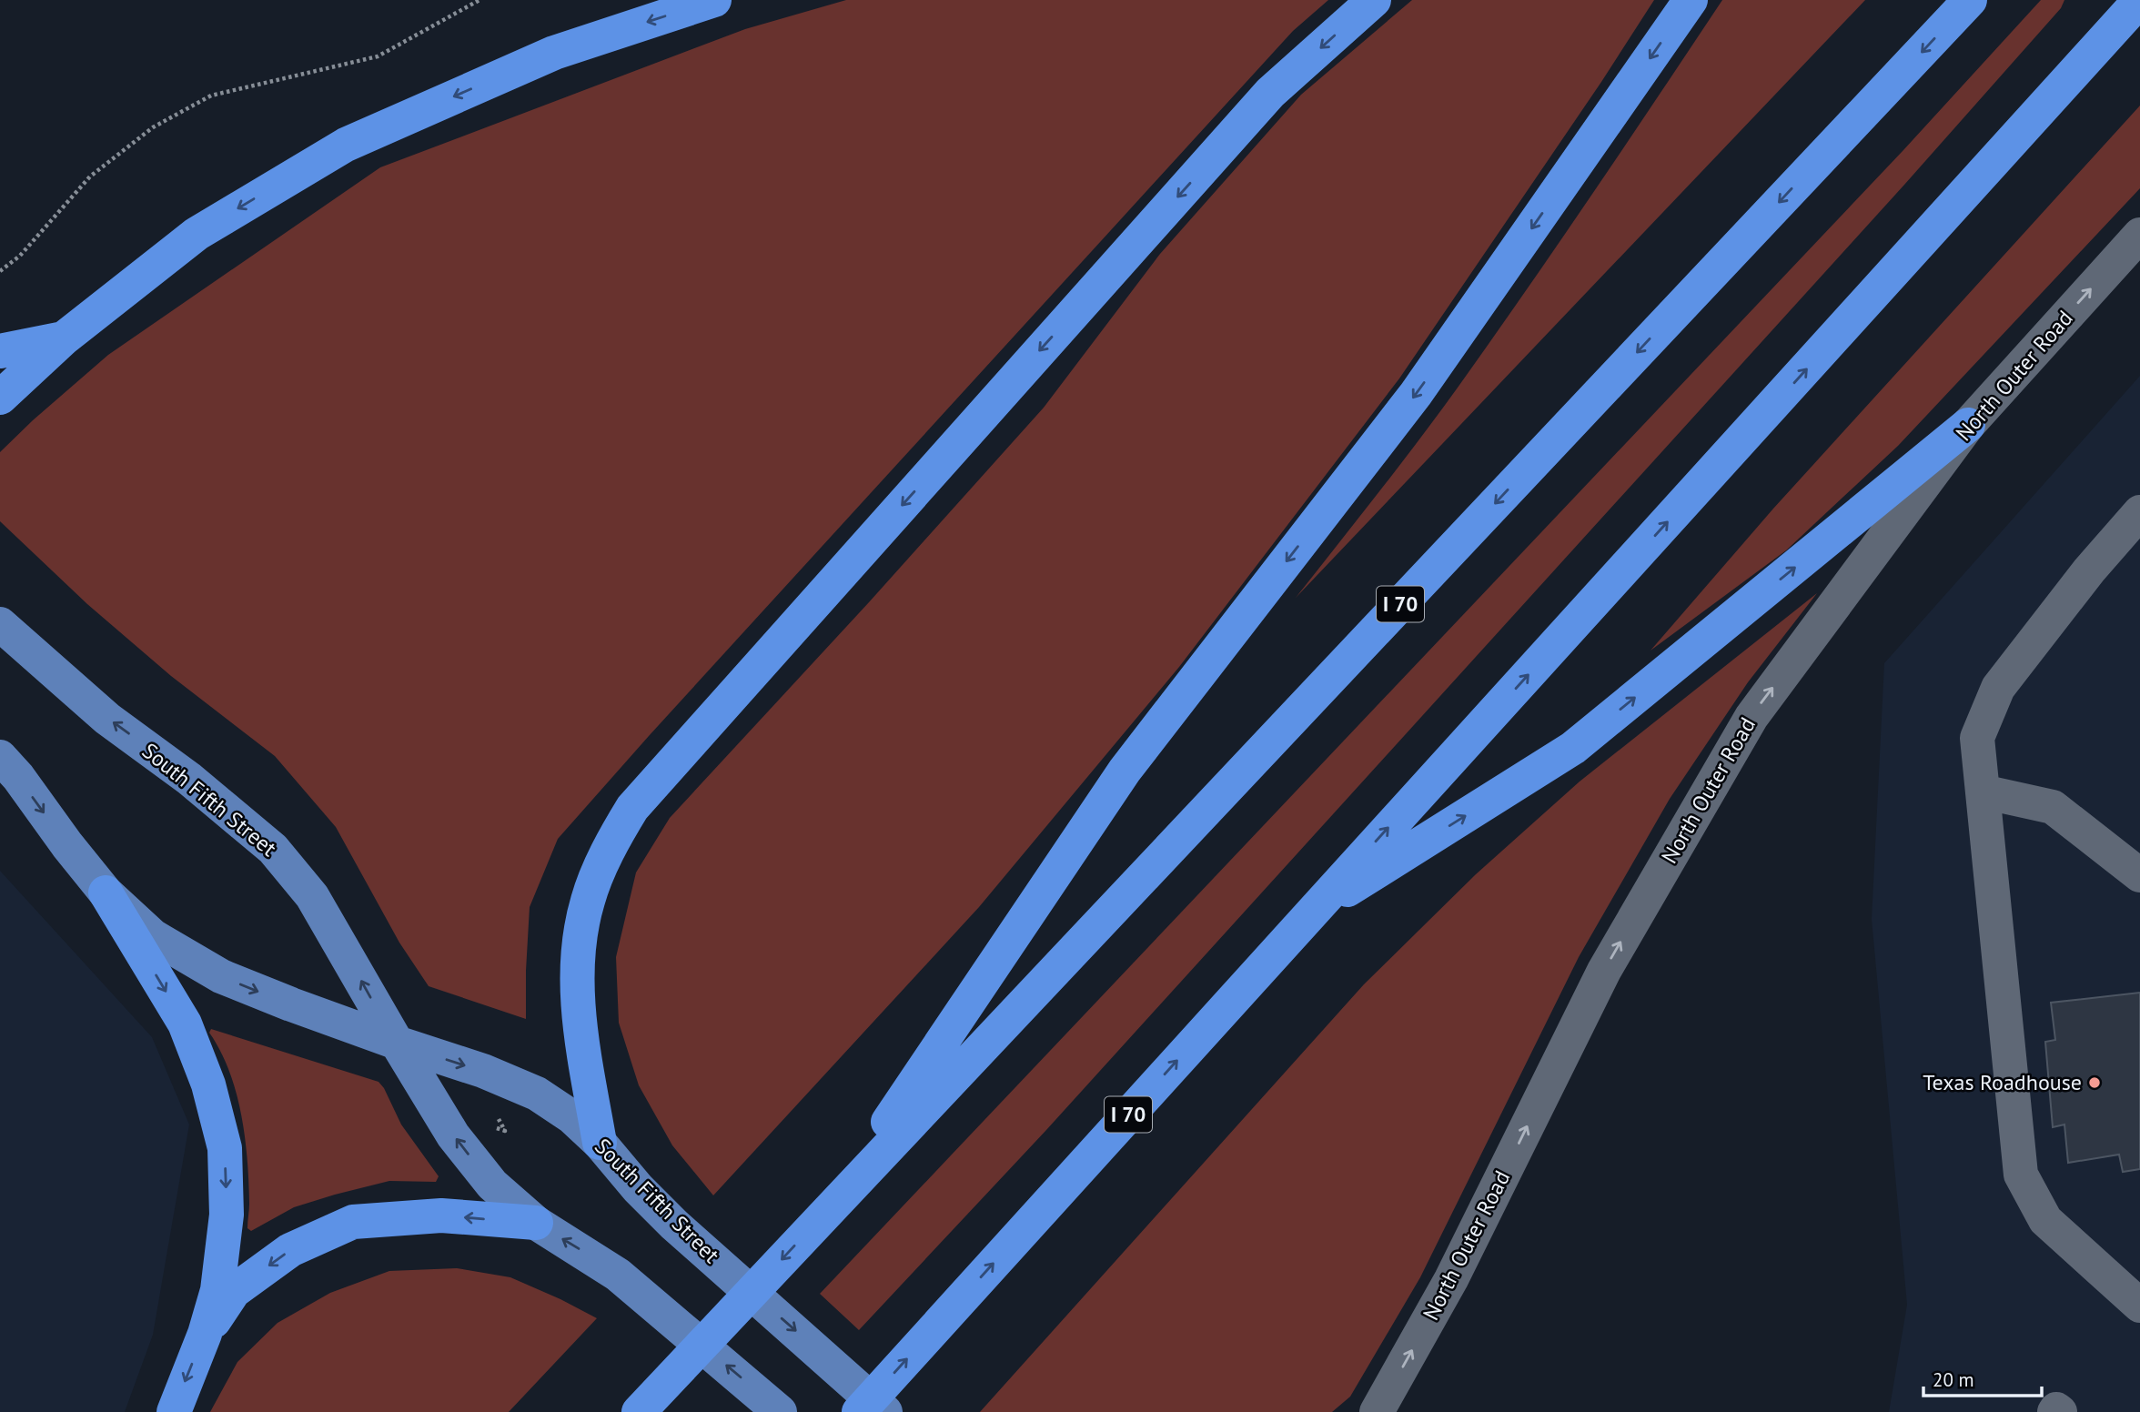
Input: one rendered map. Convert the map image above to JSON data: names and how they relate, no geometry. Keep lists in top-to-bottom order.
{
  "streets": {
    "highway": ["I 70"],
    "main road": ["South Fifth Street"],
    "street": ["North Outer Road"]
  },
  "one_way": ["North Outer Road"],
  "places": ["Texas Roadhouse"],
  "scale_bar": "20 m"
}
